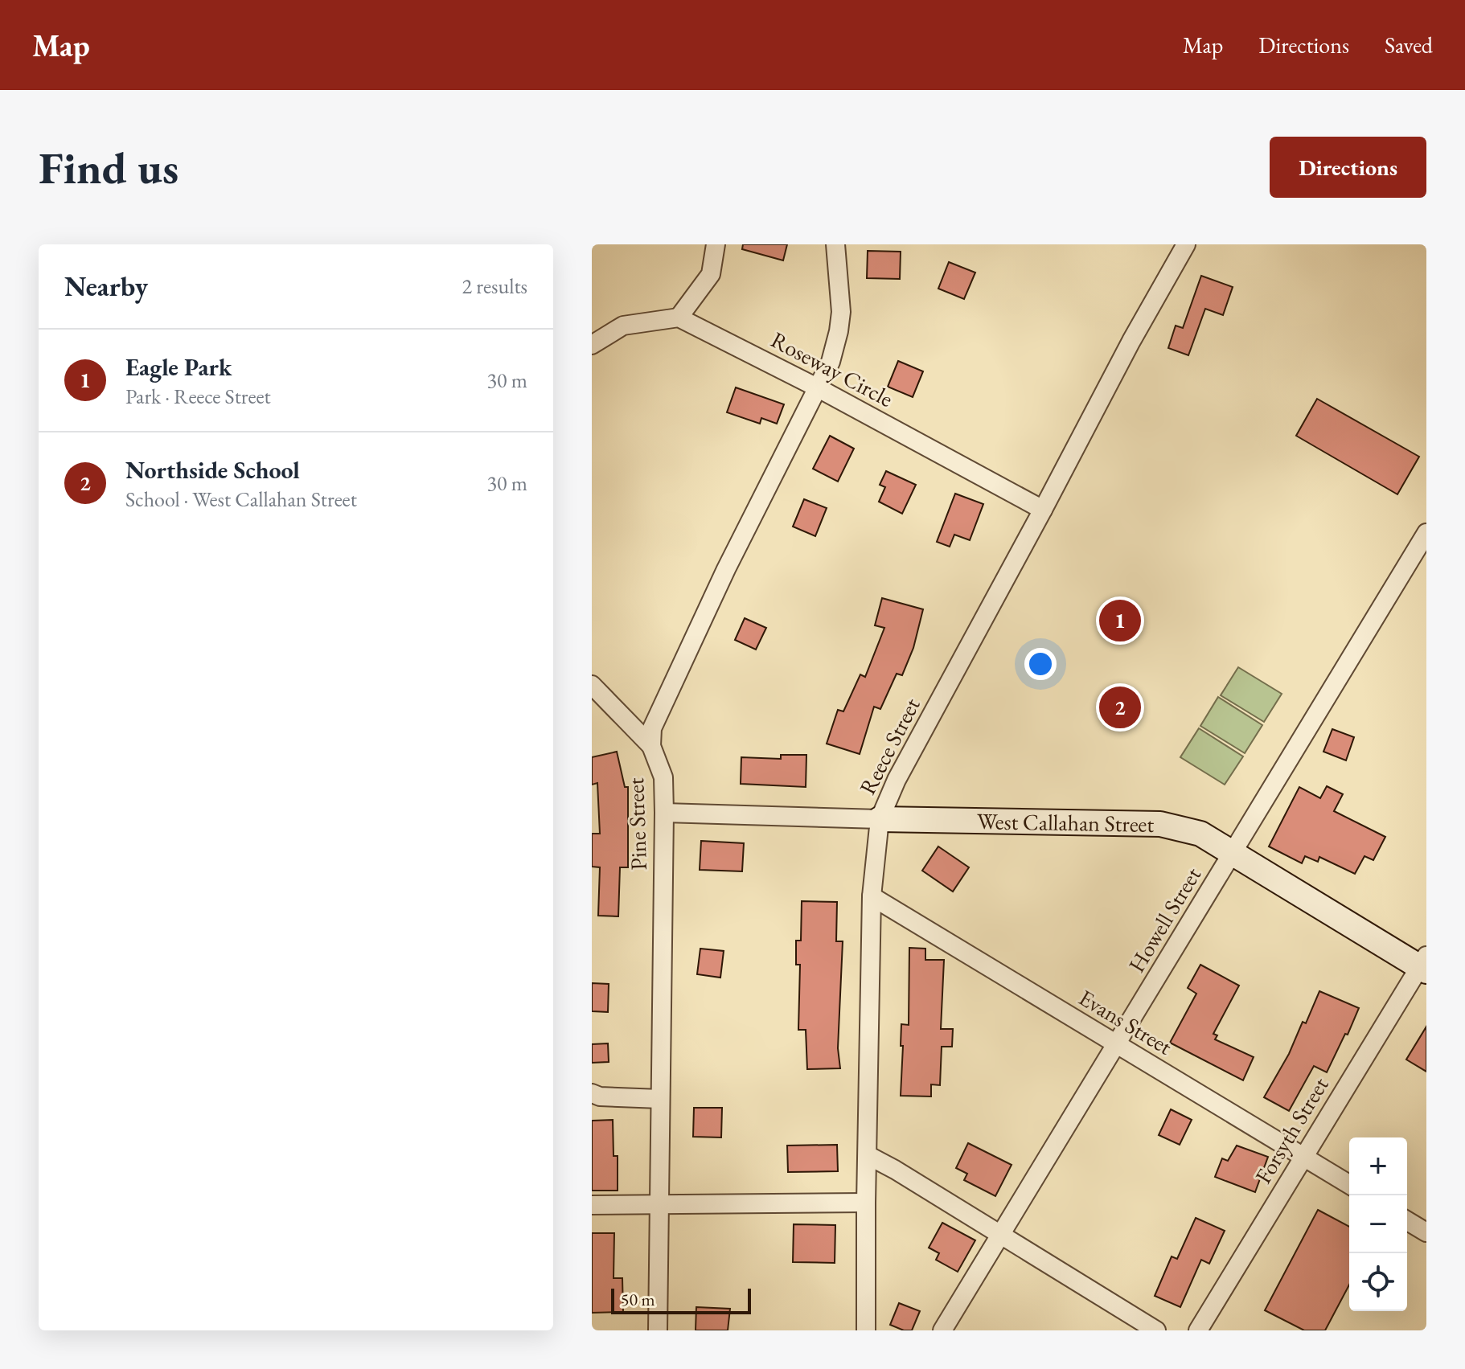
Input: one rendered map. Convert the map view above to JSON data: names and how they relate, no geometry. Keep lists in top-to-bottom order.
{
  "streets": {
    "street": [
      "Roseway Circle",
      "Reece Street",
      "West Callahan Street",
      "Pine Street",
      "Howell Street",
      "Evans Street",
      "Forsyth Street"
    ]
  },
  "crossings": [
    ["Roseway Circle", "Reece Street"],
    ["Roseway Circle", "Pine Street"],
    ["Reece Street", "West Callahan Street"],
    ["Reece Street", "Evans Street"],
    ["West Callahan Street", "Pine Street"],
    ["West Callahan Street", "Howell Street"],
    ["West Callahan Street", "Forsyth Street"],
    ["Howell Street", "Evans Street"],
    ["Evans Street", "Forsyth Street"]
  ],
  "scale_bar": "50 m",
  "page": {
    "header": "Map",
    "nav": ["Map", "Directions", "Saved"],
    "buttons": "Directions",
    "title": "Find us",
    "heading": ["Nearby", "2 results"],
    "list": [
      {
        "mark": "1",
        "name": "Eagle Park",
        "note": "Park · Reece Street",
        "value": "30 m"
      },
      {
        "mark": "2",
        "name": "Northside School",
        "note": "School · West Callahan Street",
        "value": "30 m"
      }
    ],
    "pins": ["1", "2"],
    "map_buttons": ["+", "−"],
    "scale": "50 m"
  }
}
